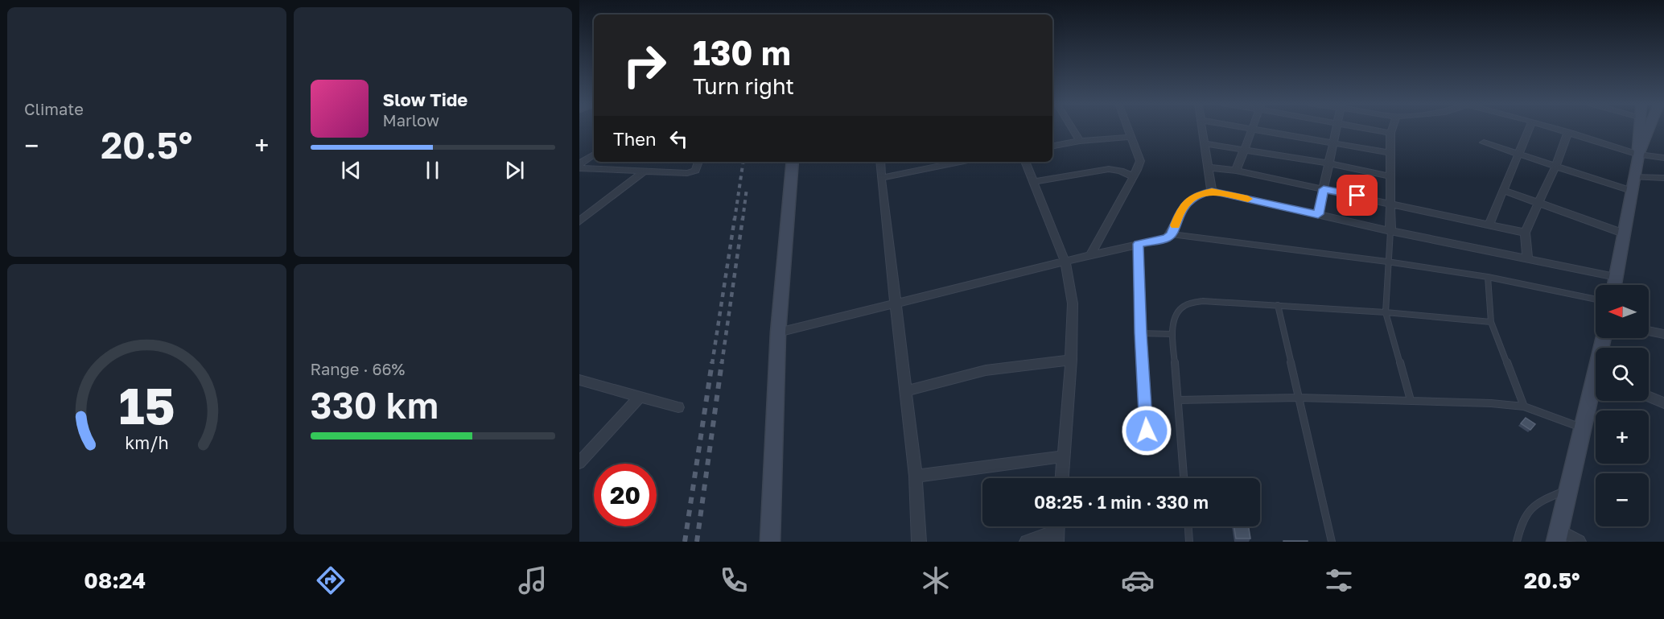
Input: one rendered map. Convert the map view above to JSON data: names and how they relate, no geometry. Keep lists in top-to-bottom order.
{
  "north": "left",
  "page": {
    "tile": [
      "Climate",
      ["Range · 66%", "330 km"]
    ],
    "turn": ["130 m", "Turn right"],
    "song": ["Slow Tide", "Marlow"],
    "then": "Then",
    "heat": ["−", "20.5°", "+"],
    "map_buttons": ["+", "−"],
    "limit": "20",
    "trip": "08:25 · 1 min · 330 m",
    "tabs": ["08:24", "20.5°"],
    "gauge": ["15", "km/h"]
  }
}
